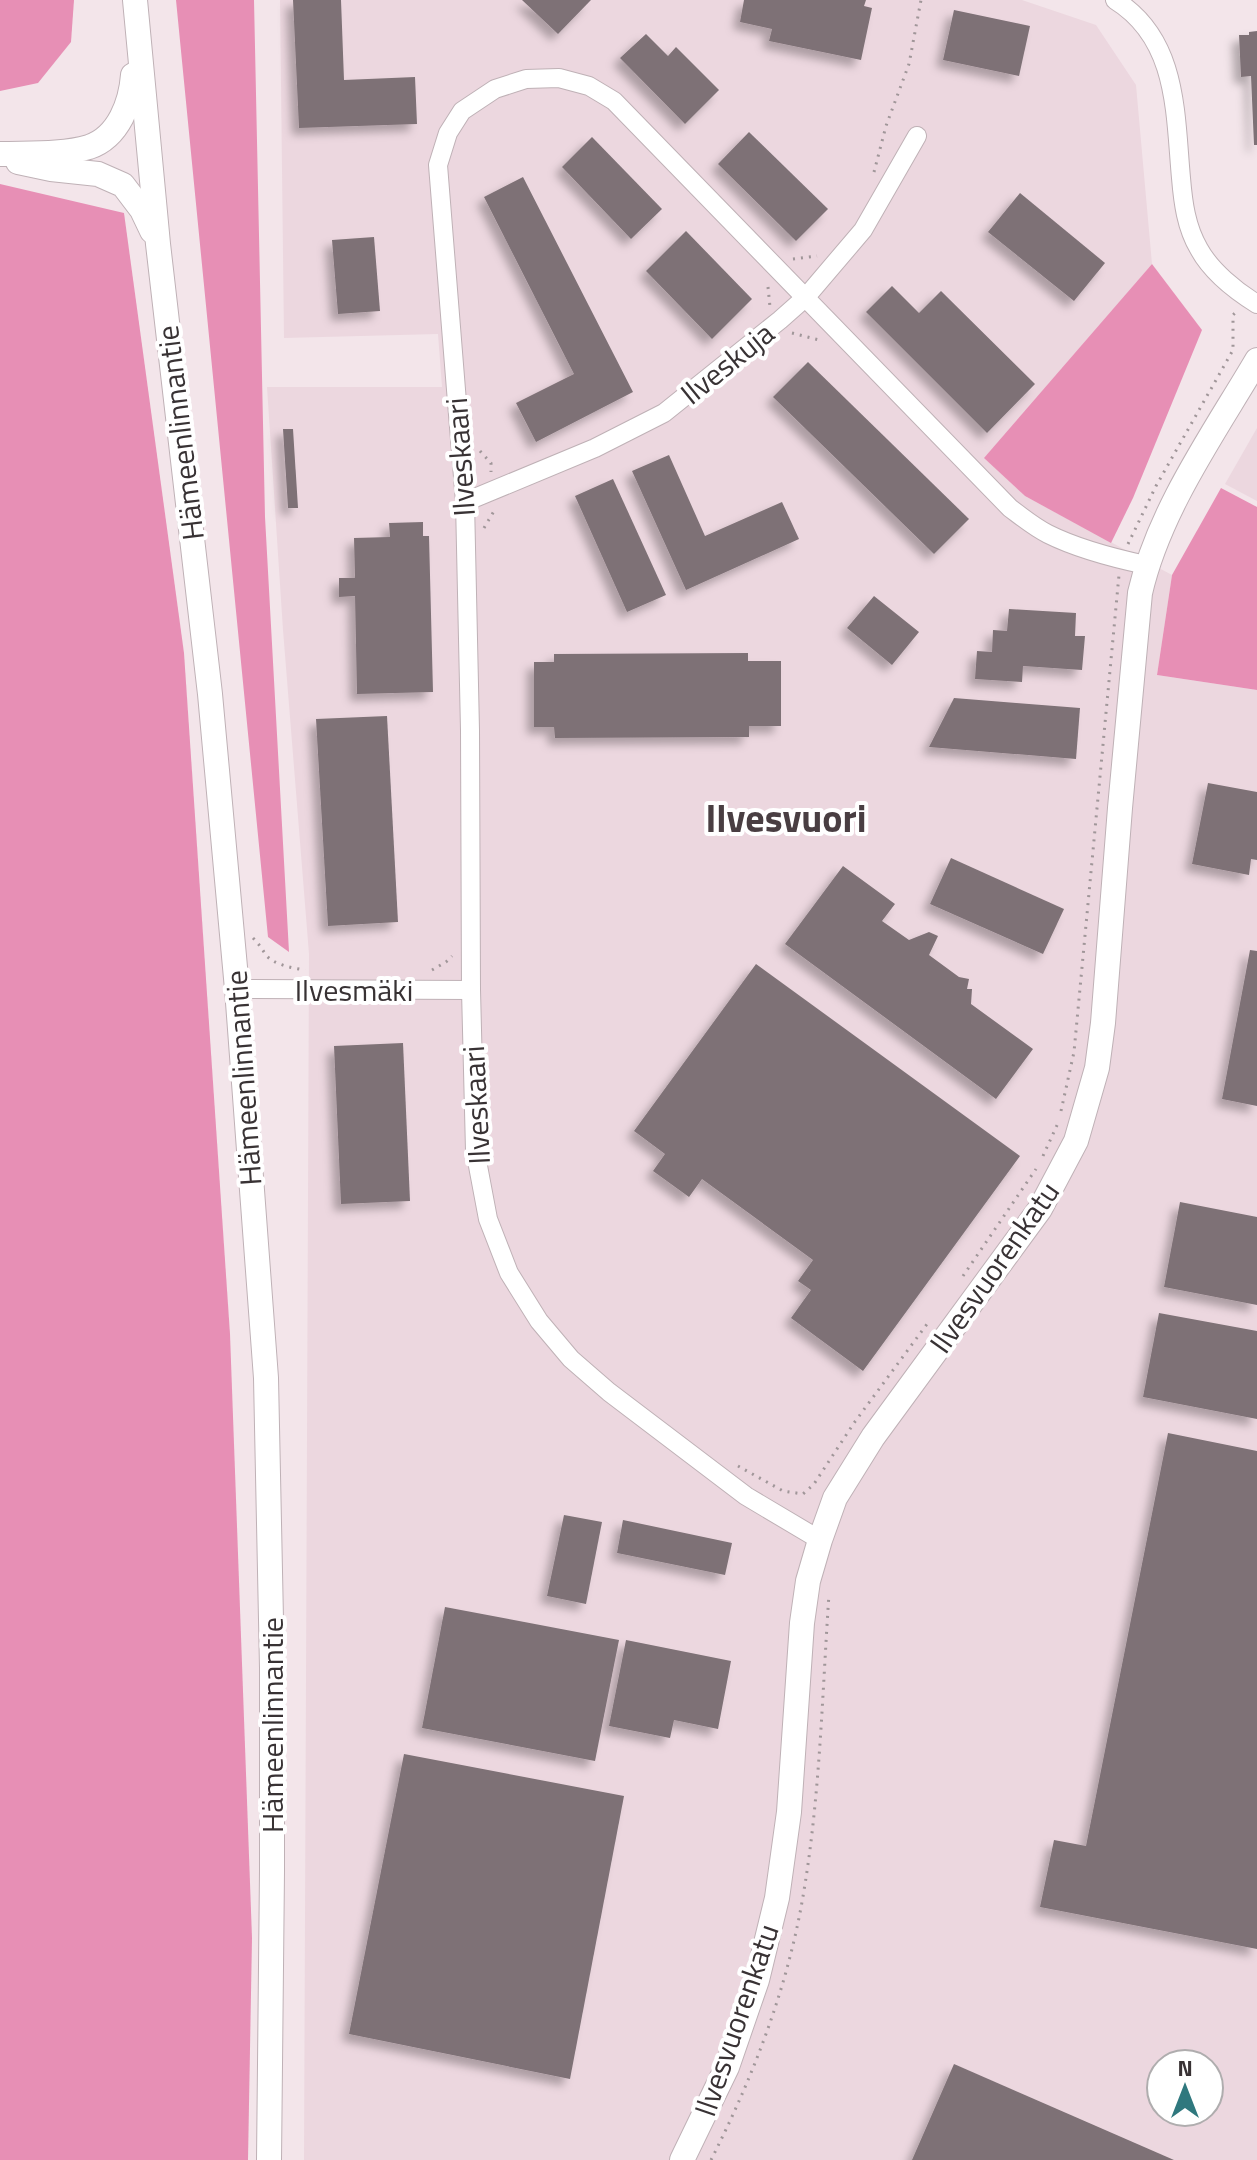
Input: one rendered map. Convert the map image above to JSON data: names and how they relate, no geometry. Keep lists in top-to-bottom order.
{
  "streets": {
    "main road": ["Hämeenlinnantie", "Ilvesvuorenkatu"],
    "street": ["Ilveskuja", "Ilveskaari", "Ilvesmäki"]
  },
  "crossings": [
    ["Ilveskuja", "Ilveskaari"],
    ["Hämeenlinnantie", "Ilvesmäki"],
    ["Ilveskaari", "Ilvesmäki"],
    ["Ilveskaari", "Ilvesvuorenkatu"]
  ],
  "districts": ["Ilvesvuori"],
  "north": "top"
}
